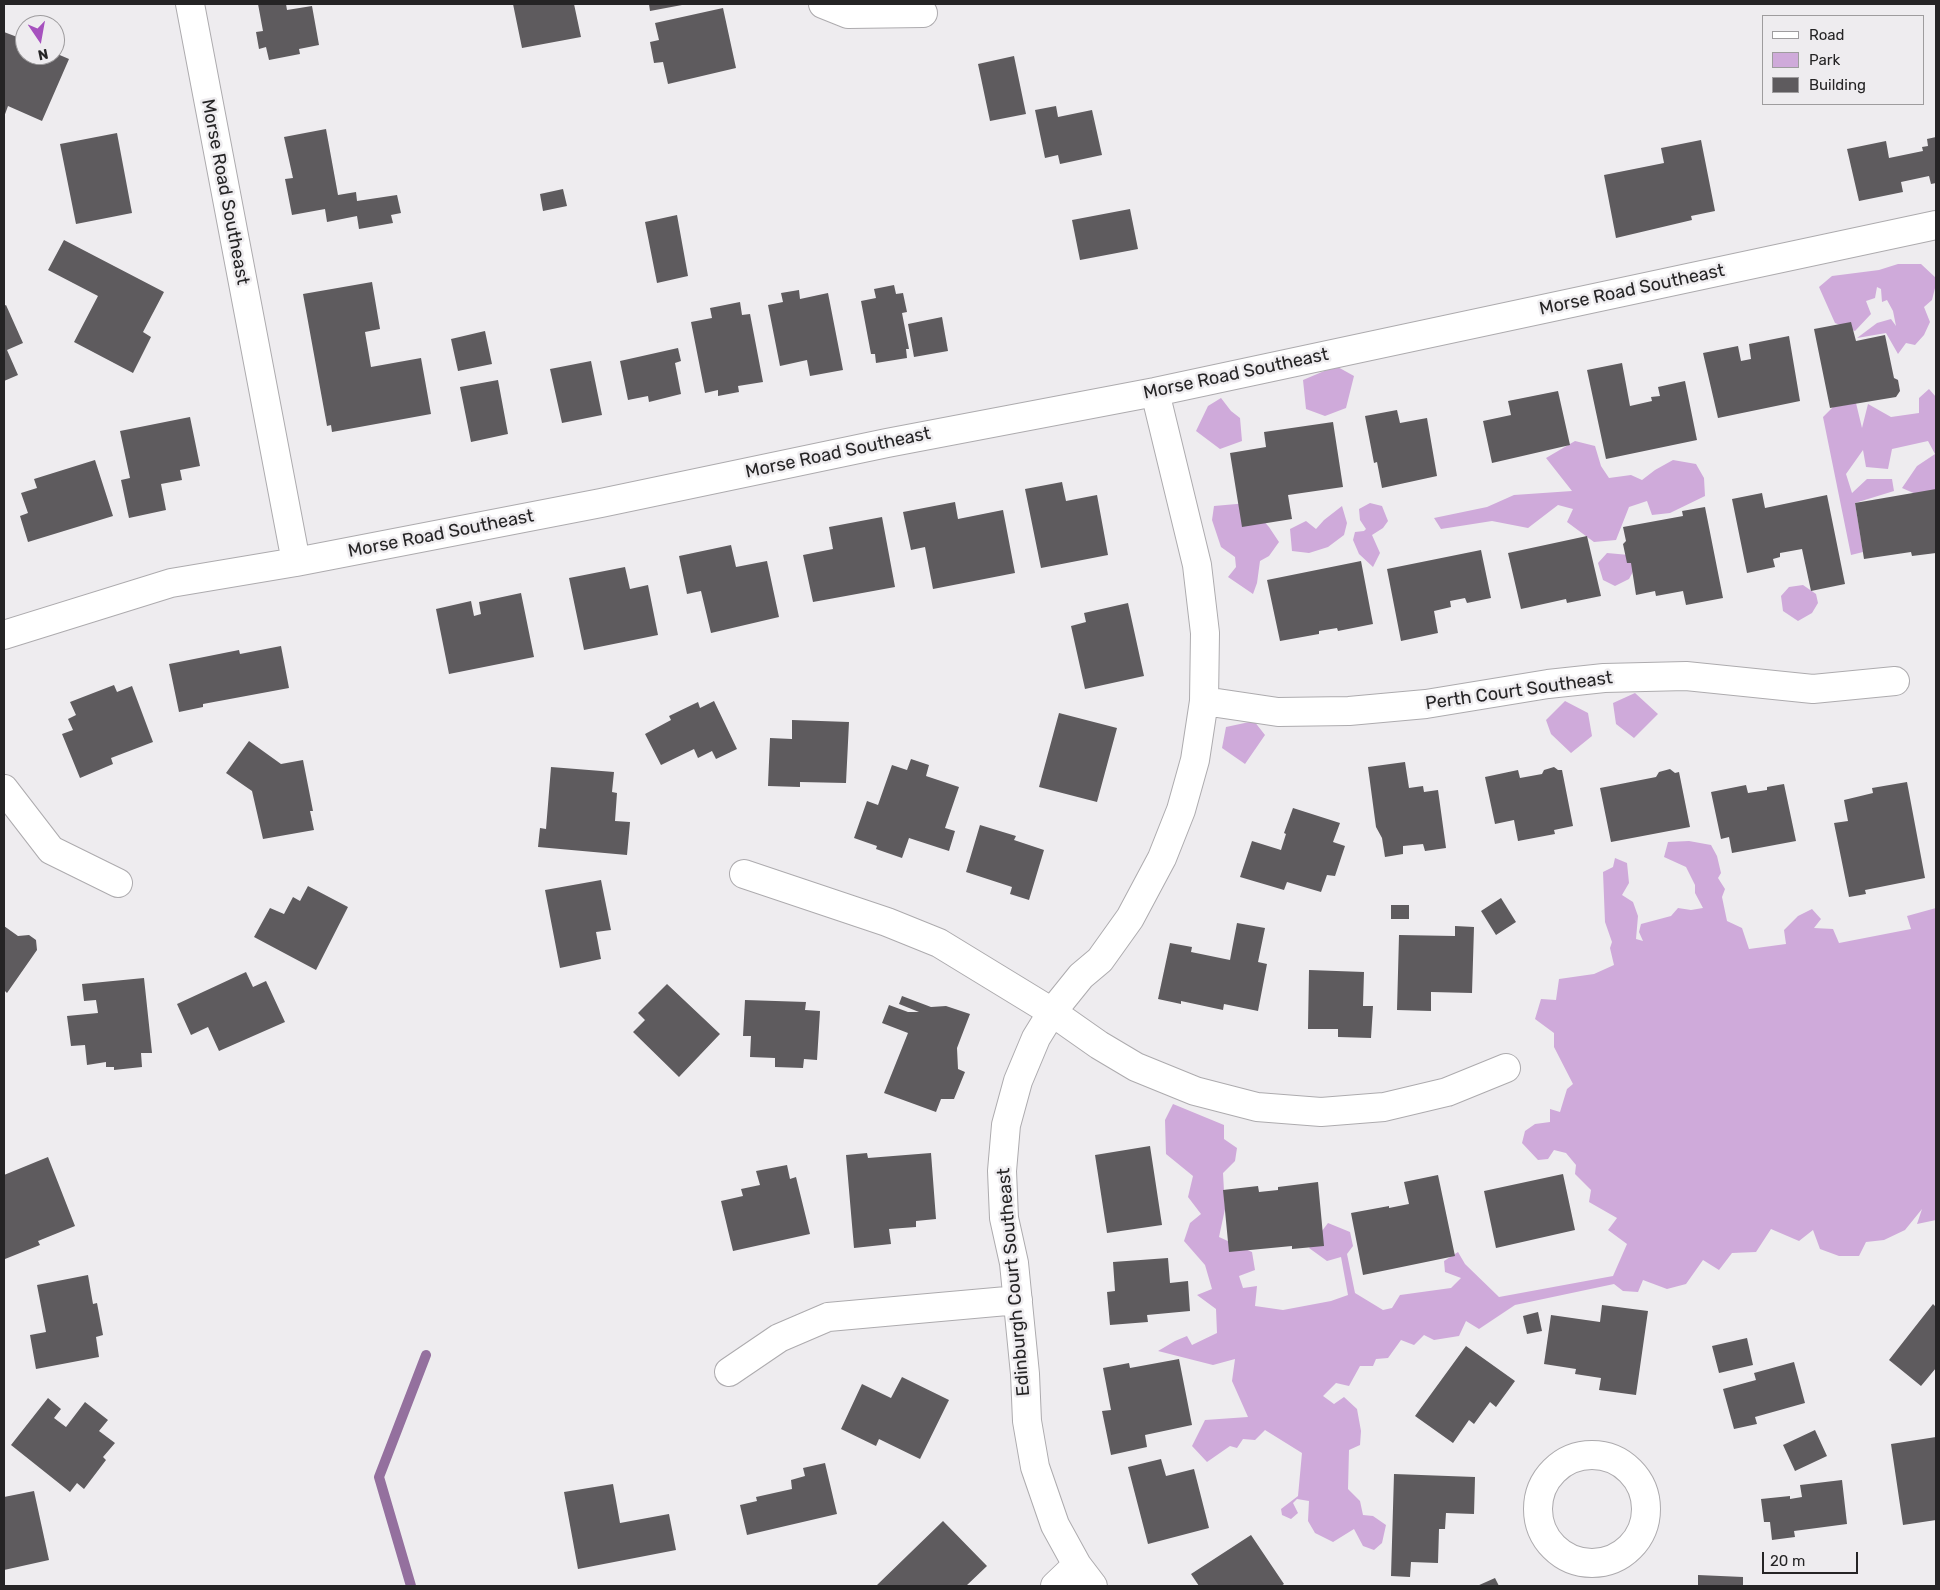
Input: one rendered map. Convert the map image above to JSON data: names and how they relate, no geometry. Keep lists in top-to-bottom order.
{
  "streets": {
    "street": ["Morse Road Southeast", "Perth Court Southeast", "Edinburgh Court Southeast"]
  },
  "crossings": [
    ["Morse Road Southeast", "Edinburgh Court Southeast"],
    ["Perth Court Southeast", "Edinburgh Court Southeast"]
  ],
  "legend": ["Road", "Park", "Building"],
  "scale_bar": "20 m",
  "north": "bottom"
}
